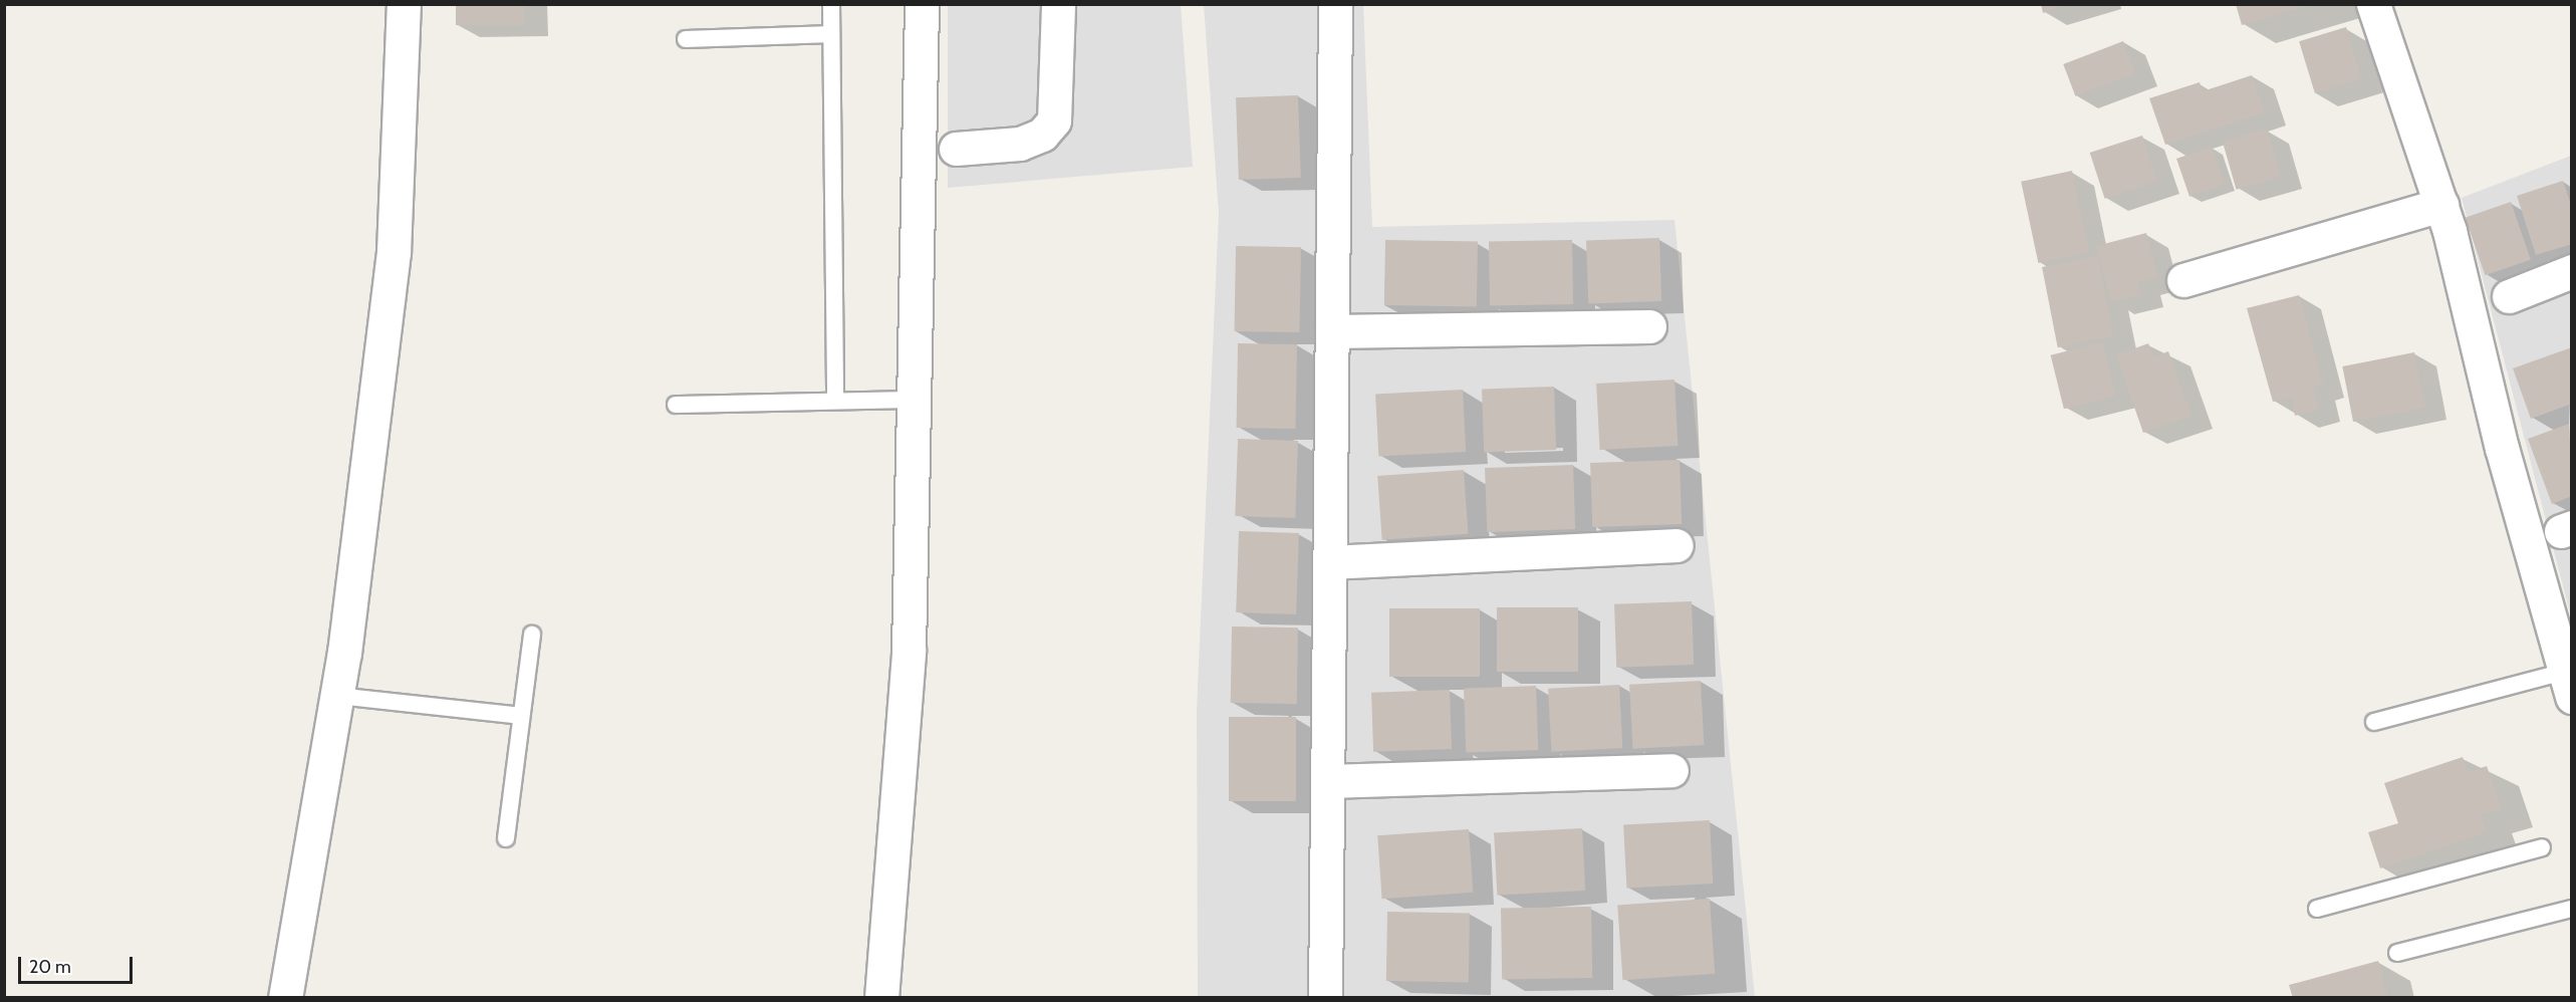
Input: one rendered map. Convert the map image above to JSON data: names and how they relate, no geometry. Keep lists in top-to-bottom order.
{
  "scale_bar": "20 m"
}
